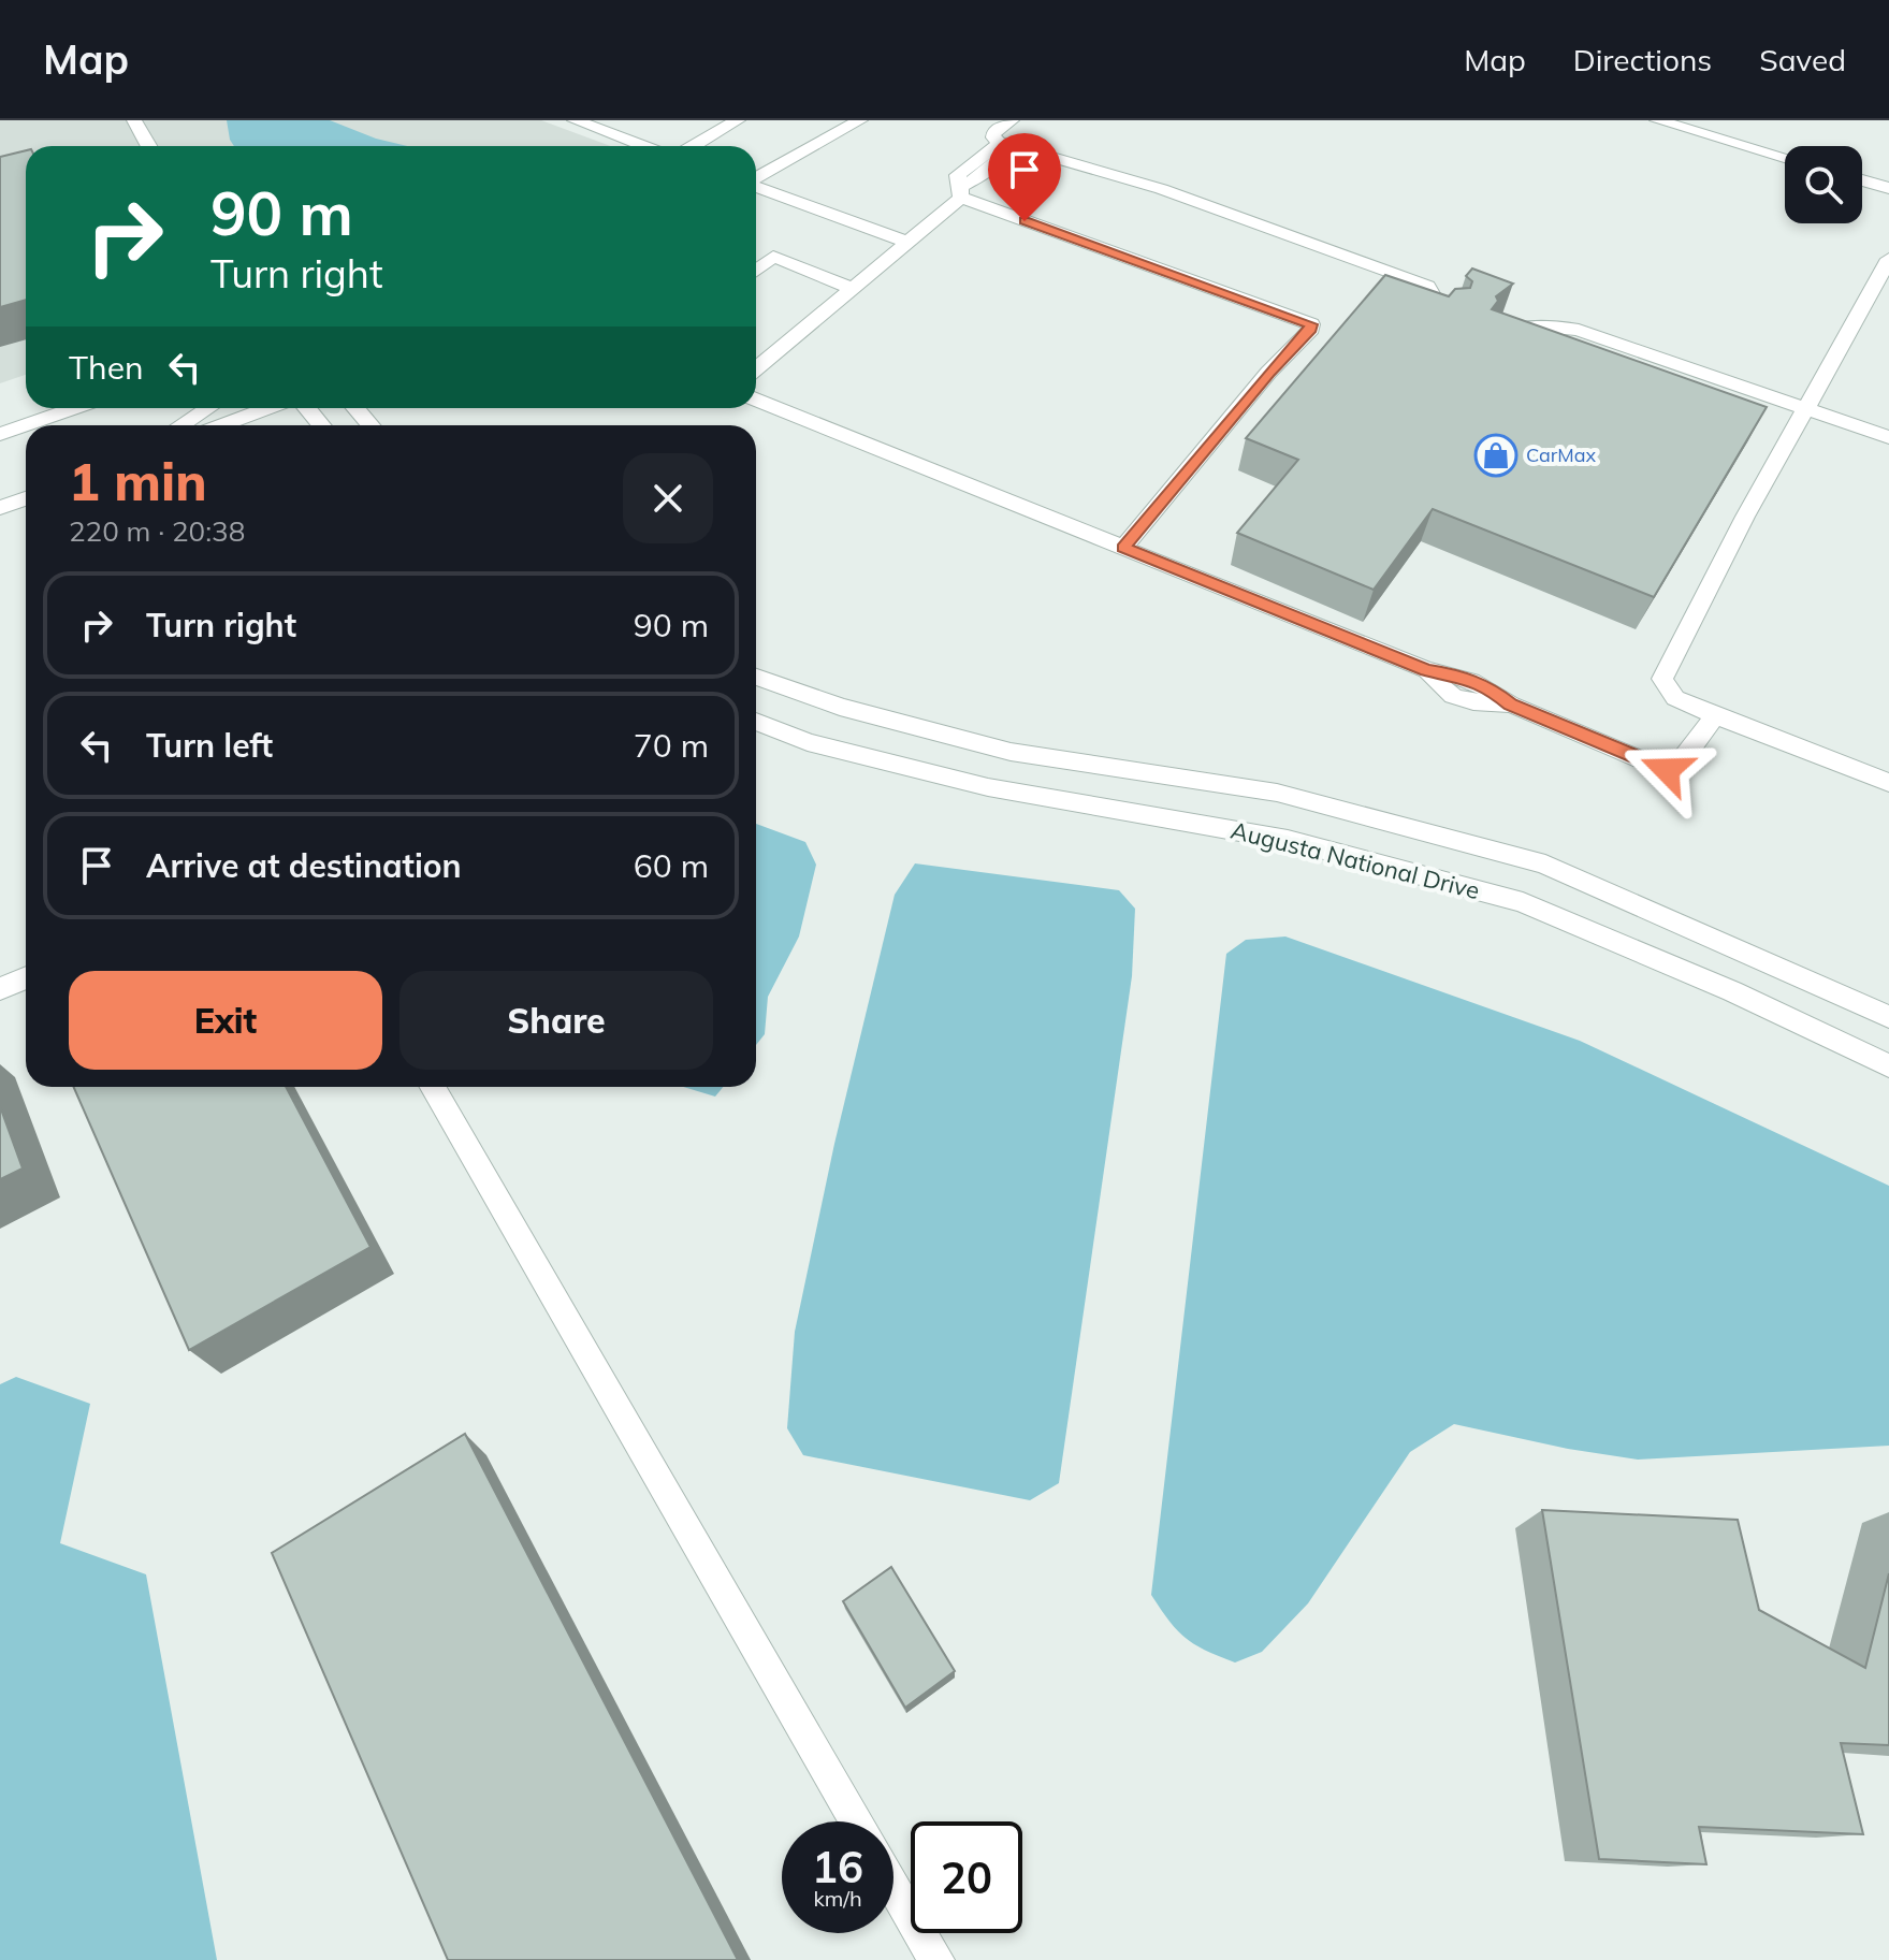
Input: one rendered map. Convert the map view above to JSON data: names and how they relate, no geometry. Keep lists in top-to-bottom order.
{
  "streets": {
    "street": ["Augusta National Drive"]
  },
  "places": {
    "shop": ["CarMax"]
  },
  "page": {
    "header": "Map",
    "nav": ["Map", "Directions", "Saved"],
    "turn": ["90 m", "Turn right"],
    "then": "Then",
    "heading": ["1 min", "220 m · 20:38"],
    "list": [
      {
        "name": "Turn right",
        "value": "90 m"
      },
      {
        "name": "Turn left",
        "value": "70 m"
      },
      {
        "name": "Arrive at destination",
        "value": "60 m"
      }
    ],
    "buttons": ["Exit", "Share"],
    "speed": "16 km/h",
    "limit": "20"
  }
}
